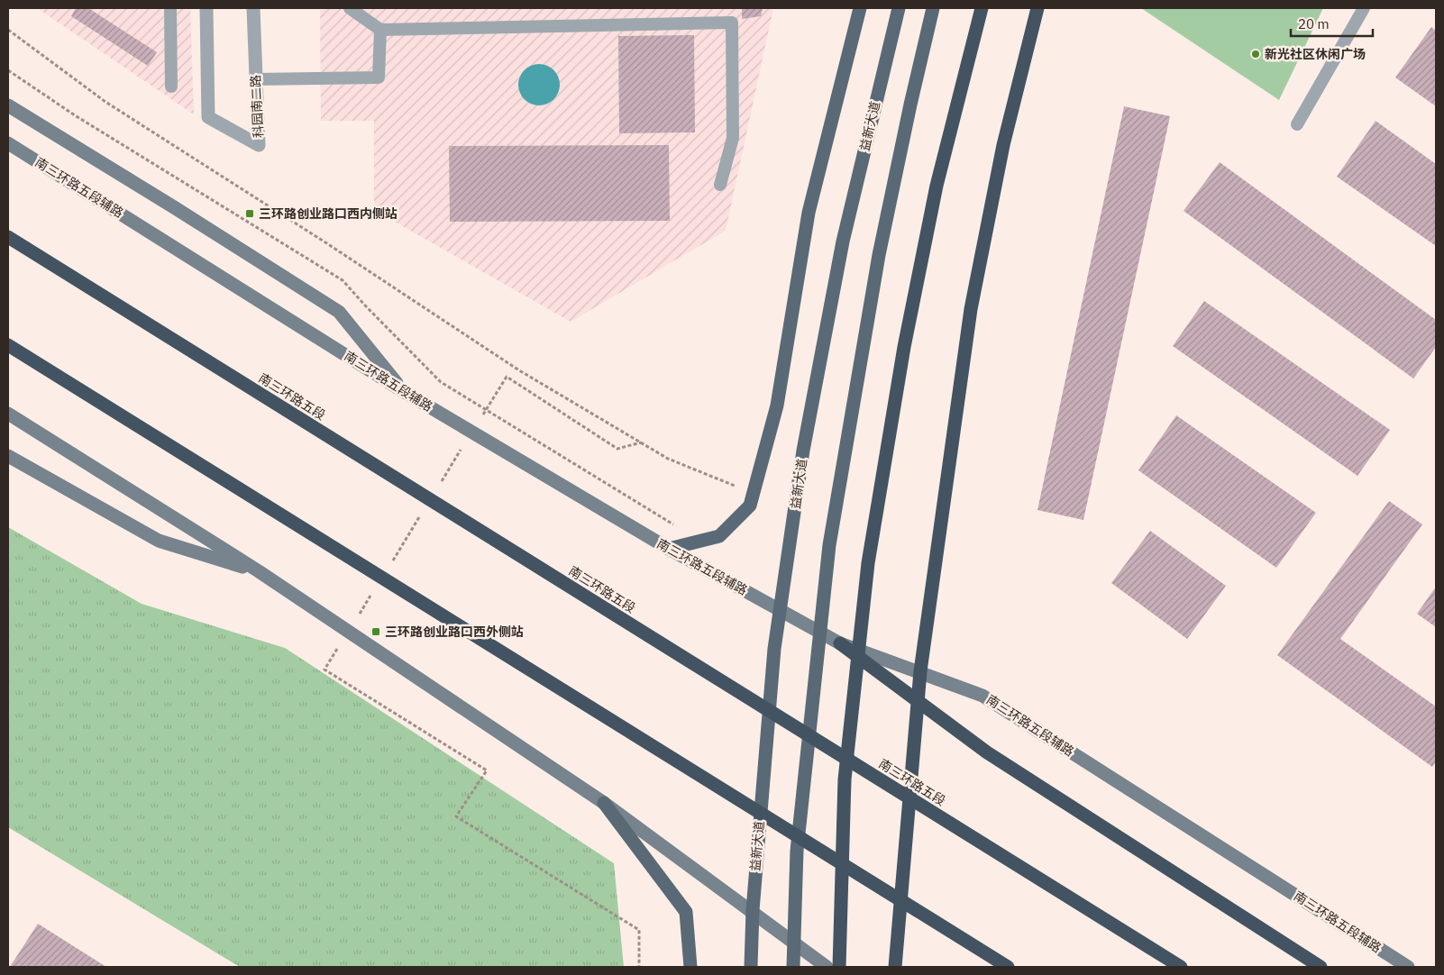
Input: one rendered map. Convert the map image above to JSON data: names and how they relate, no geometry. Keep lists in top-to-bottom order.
{
  "streets": {
    "highway": ["南三环路五段"],
    "main road": ["益新大道", "南三环路五段辅路"],
    "street": ["科园南二路"]
  },
  "places": {
    "other": ["新光社区休闲广场"],
    "transit": ["三环路创业路口西内侧站", "三环路创业路口西外侧站"]
  },
  "scale_bar": "20 m"
}
